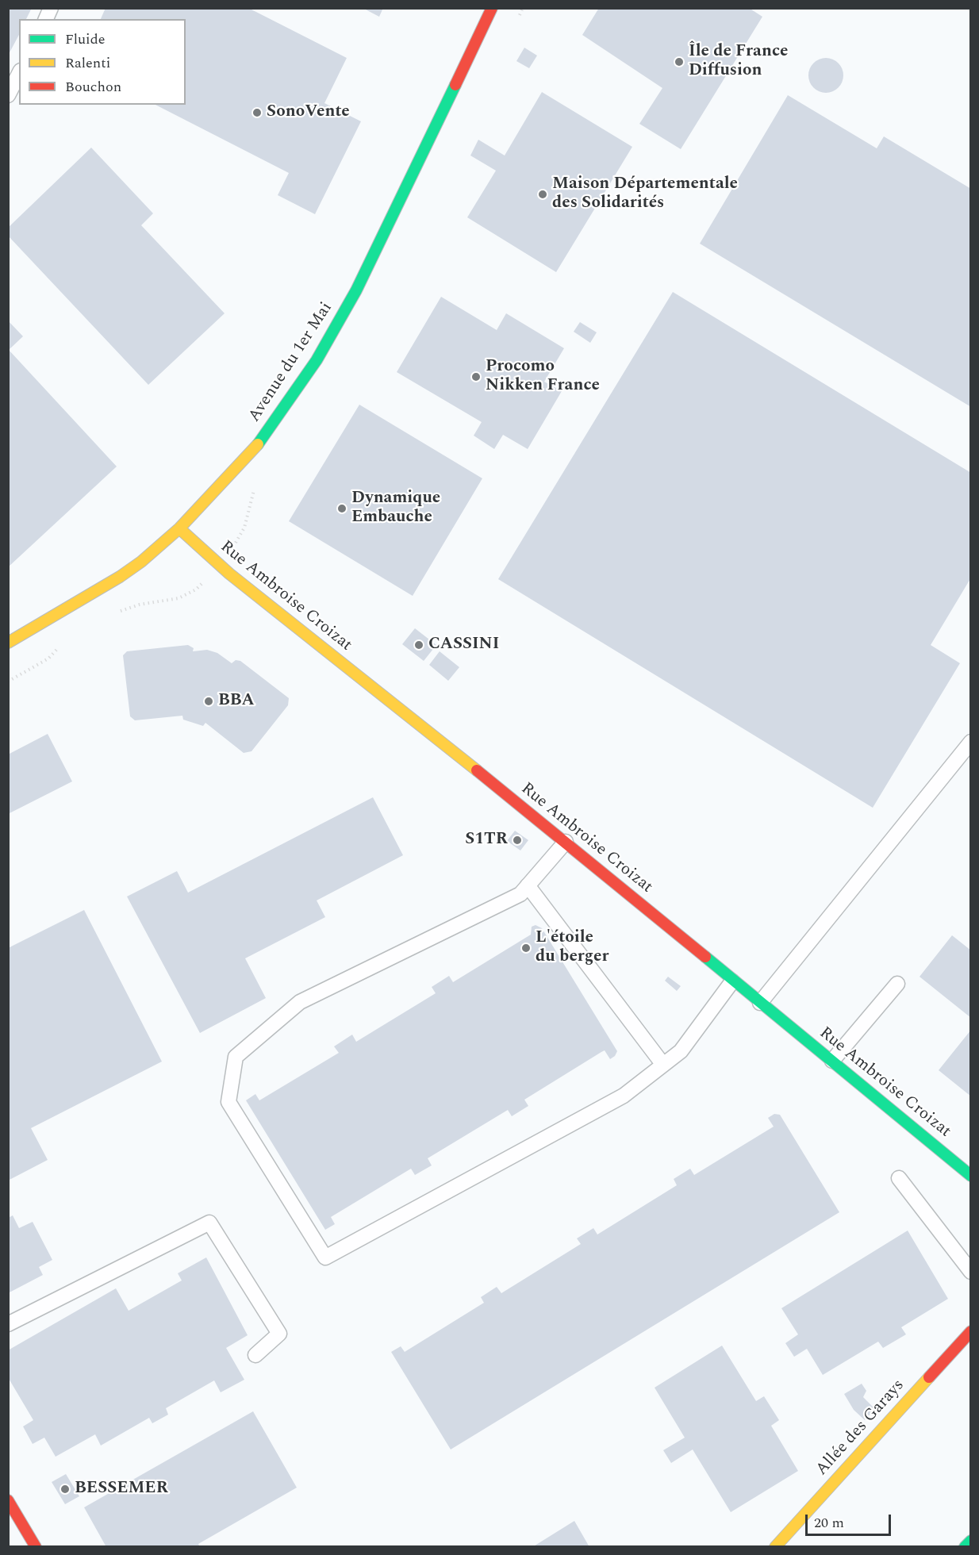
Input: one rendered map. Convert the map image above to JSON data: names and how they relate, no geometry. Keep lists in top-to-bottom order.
{
  "streets": {
    "main road": ["Avenue du 1er Mai", "Rue Ambroise Croizat", "Allée des Garays"]
  },
  "crossings": [
    ["Avenue du 1er Mai", "Rue Ambroise Croizat"]
  ],
  "places": [
    "Île de France Diffusion",
    "SonoVente",
    "Maison Départementale des Solidarités",
    "Procomo Nikken France",
    "Dynamique Embauche",
    "CASSINI",
    "BBA",
    "S1TR",
    "L'étoile du berger",
    "BESSEMER"
  ],
  "legend": ["Fluide", "Ralenti", "Bouchon"],
  "scale_bar": "20 m"
}
